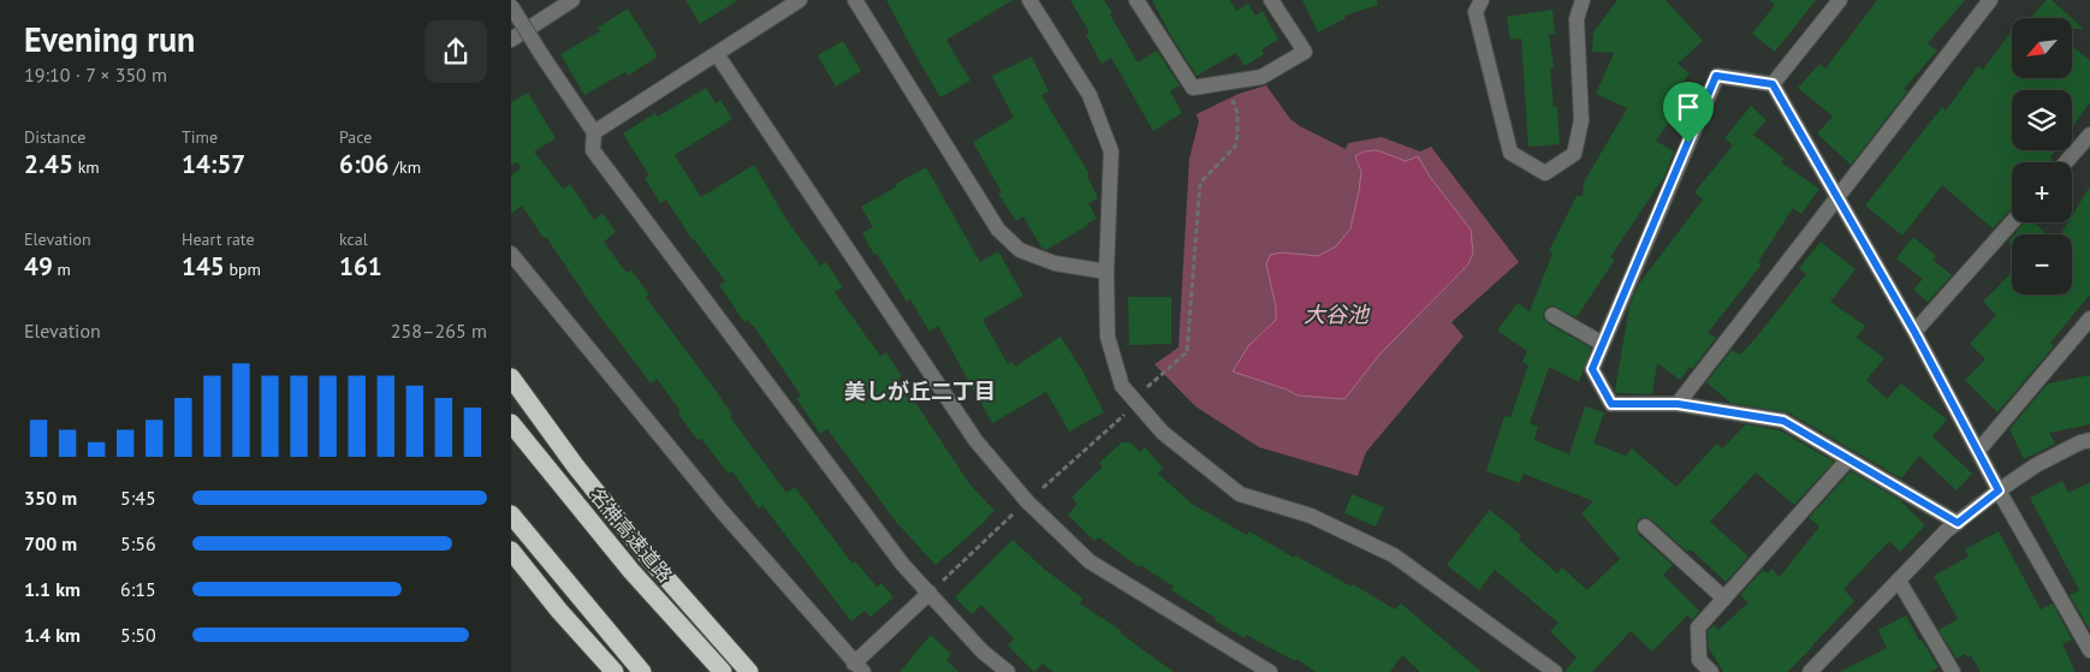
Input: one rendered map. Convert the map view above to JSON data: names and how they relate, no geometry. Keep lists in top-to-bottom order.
{
  "streets": {
    "highway": ["名神高速道路"]
  },
  "districts": ["美しが丘二丁目"],
  "water": ["大谷池"],
  "north": "bottom left",
  "page": {
    "heading": ["Evening run", "19:10 · 7 × 350 m"],
    "map_buttons": ["+", "−"],
    "stats": [
      ["Distance", "2.45 km"],
      ["Time", "14:57"],
      ["Pace", "6:06 /km"],
      ["Elevation", "49 m"],
      ["Heart rate", "145 bpm"],
      ["kcal", "161"]
    ],
    "chart": ["Elevation", "258–265 m"],
    "list": [
      {
        "name": "350 m",
        "note": "5:45"
      },
      {
        "name": "700 m",
        "note": "5:56"
      },
      {
        "name": "1.1 km",
        "note": "6:15"
      },
      {
        "name": "1.4 km",
        "note": "5:50"
      }
    ]
  }
}
